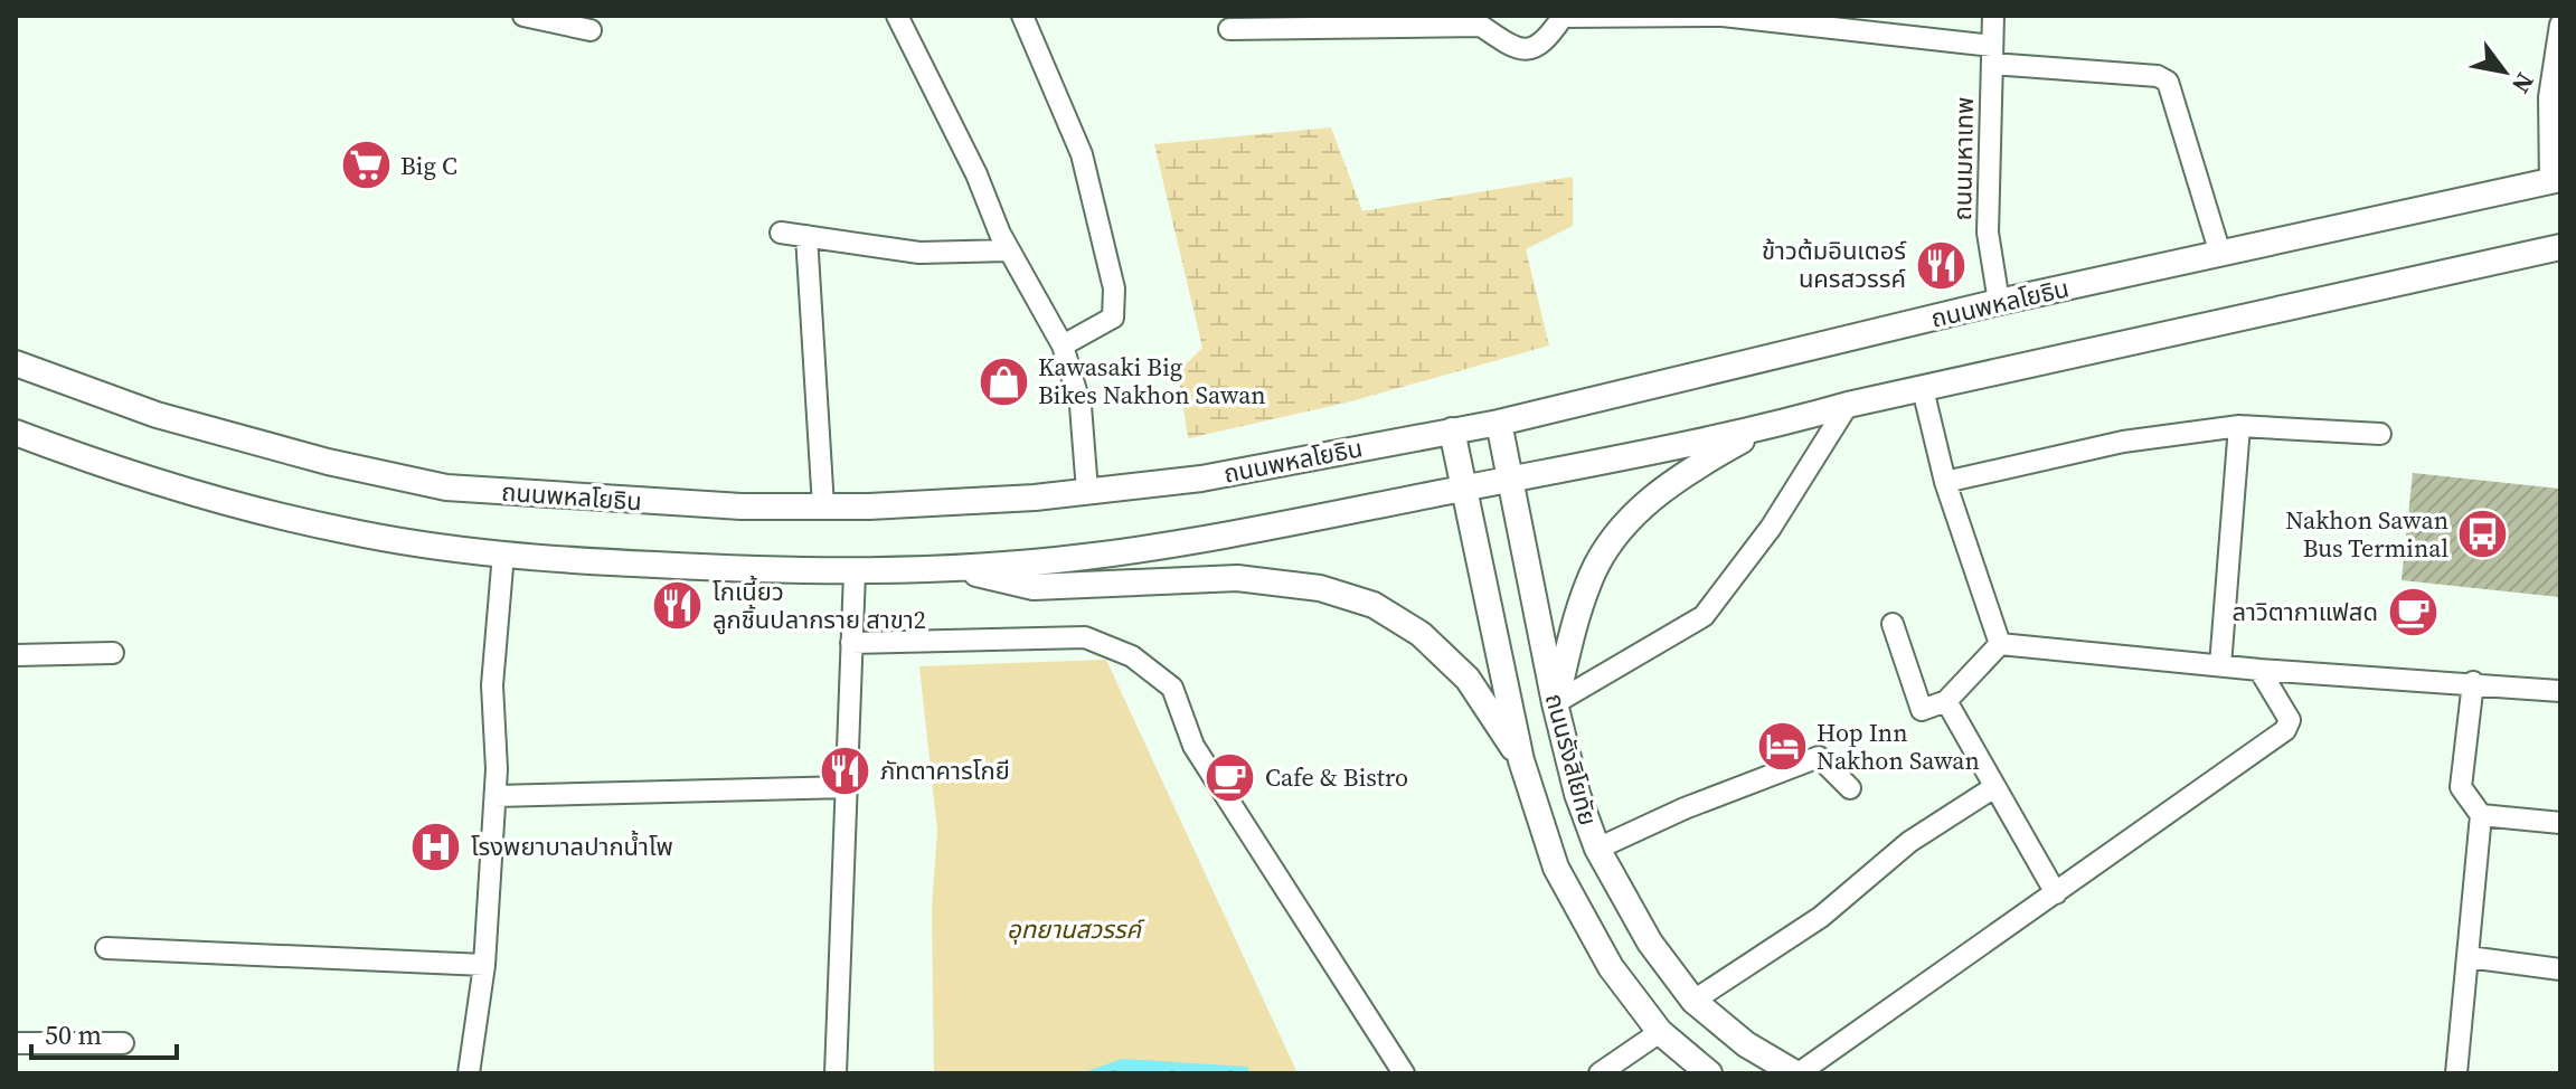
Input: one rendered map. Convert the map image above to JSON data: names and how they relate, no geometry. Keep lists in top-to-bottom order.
{
  "streets": {
    "main road": ["ถนนพหลโยธิน", "ถนนรังสิโยทัย"],
    "street": ["ถนนมหาเทพ"]
  },
  "crossings": [
    ["ถนนมหาเทพ", "ถนนพหลโยธิน"],
    ["ถนนพหลโยธิน", "ถนนรังสิโยทัย"]
  ],
  "parks": ["อุทยานสวรรค์"],
  "places": {
    "supermarket": ["Big C"],
    "restaurant": ["ข้าวต้มอินเตอร์ นครสวรรค์", "โกเนี้ยว ลูกชิ้นปลากราย สาขา2", "ภัทตาคารโกยี"],
    "shop": ["Kawasaki Big Bikes Nakhon Sawan"],
    "bus stop": ["Nakhon Sawan Bus Terminal"],
    "cafe": ["ลาวิตากาแฟสด", "Cafe & Bistro"],
    "hotel": ["Hop Inn Nakhon Sawan"],
    "hospital": ["โรงพยาบาลปากน้ำโพ"]
  },
  "scale_bar": "50 m",
  "north": "bottom right"
}
